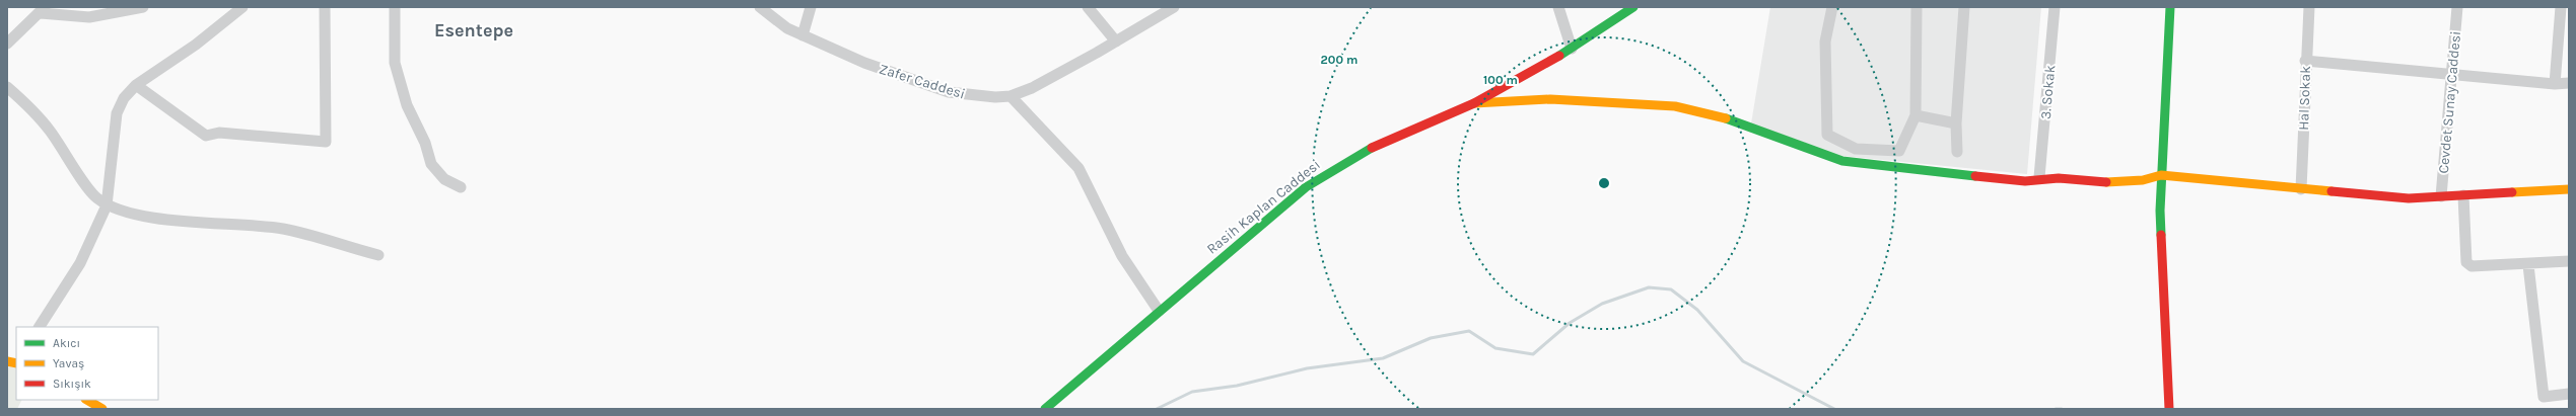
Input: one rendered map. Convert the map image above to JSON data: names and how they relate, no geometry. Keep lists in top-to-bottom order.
{
  "streets": {
    "street": [
      "Zafer Caddesi",
      "3. Sokak",
      "Hal Sokak",
      "Cevdet Sunay Caddesi",
      "Rasih Kaplan Caddesi"
    ]
  },
  "districts": ["Esentepe"],
  "legend": ["Akıcı", "Yavaş", "Sıkışık"],
  "rings": ["200 m", "100 m"]
}
